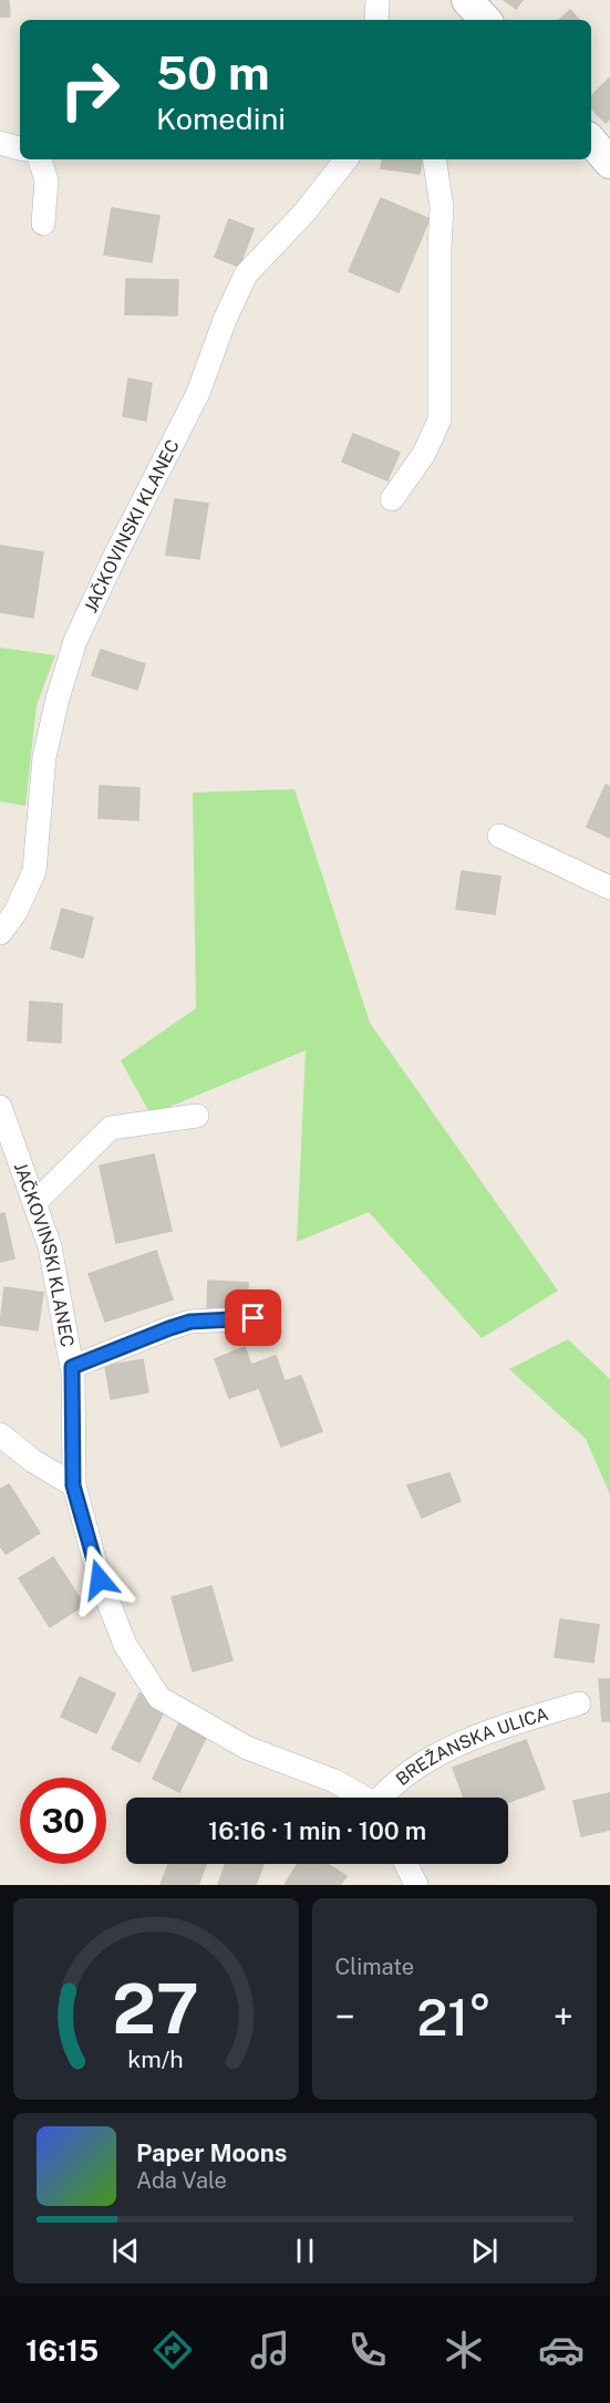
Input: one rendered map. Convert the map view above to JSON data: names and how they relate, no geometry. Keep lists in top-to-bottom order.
{
  "streets": {
    "street": ["JAČKOVINSKI KLANEC", "BREŽANSKA ULICA"]
  },
  "page": {
    "turn": ["50 m", "Komedini"],
    "limit": "30",
    "trip": "16:16 · 1 min · 100 m",
    "tile": "Climate",
    "heat": ["−", "21°", "+"],
    "song": ["Paper Moons", "Ada Vale"],
    "tabs": "16:15",
    "gauge": ["27", "km/h"]
  }
}
